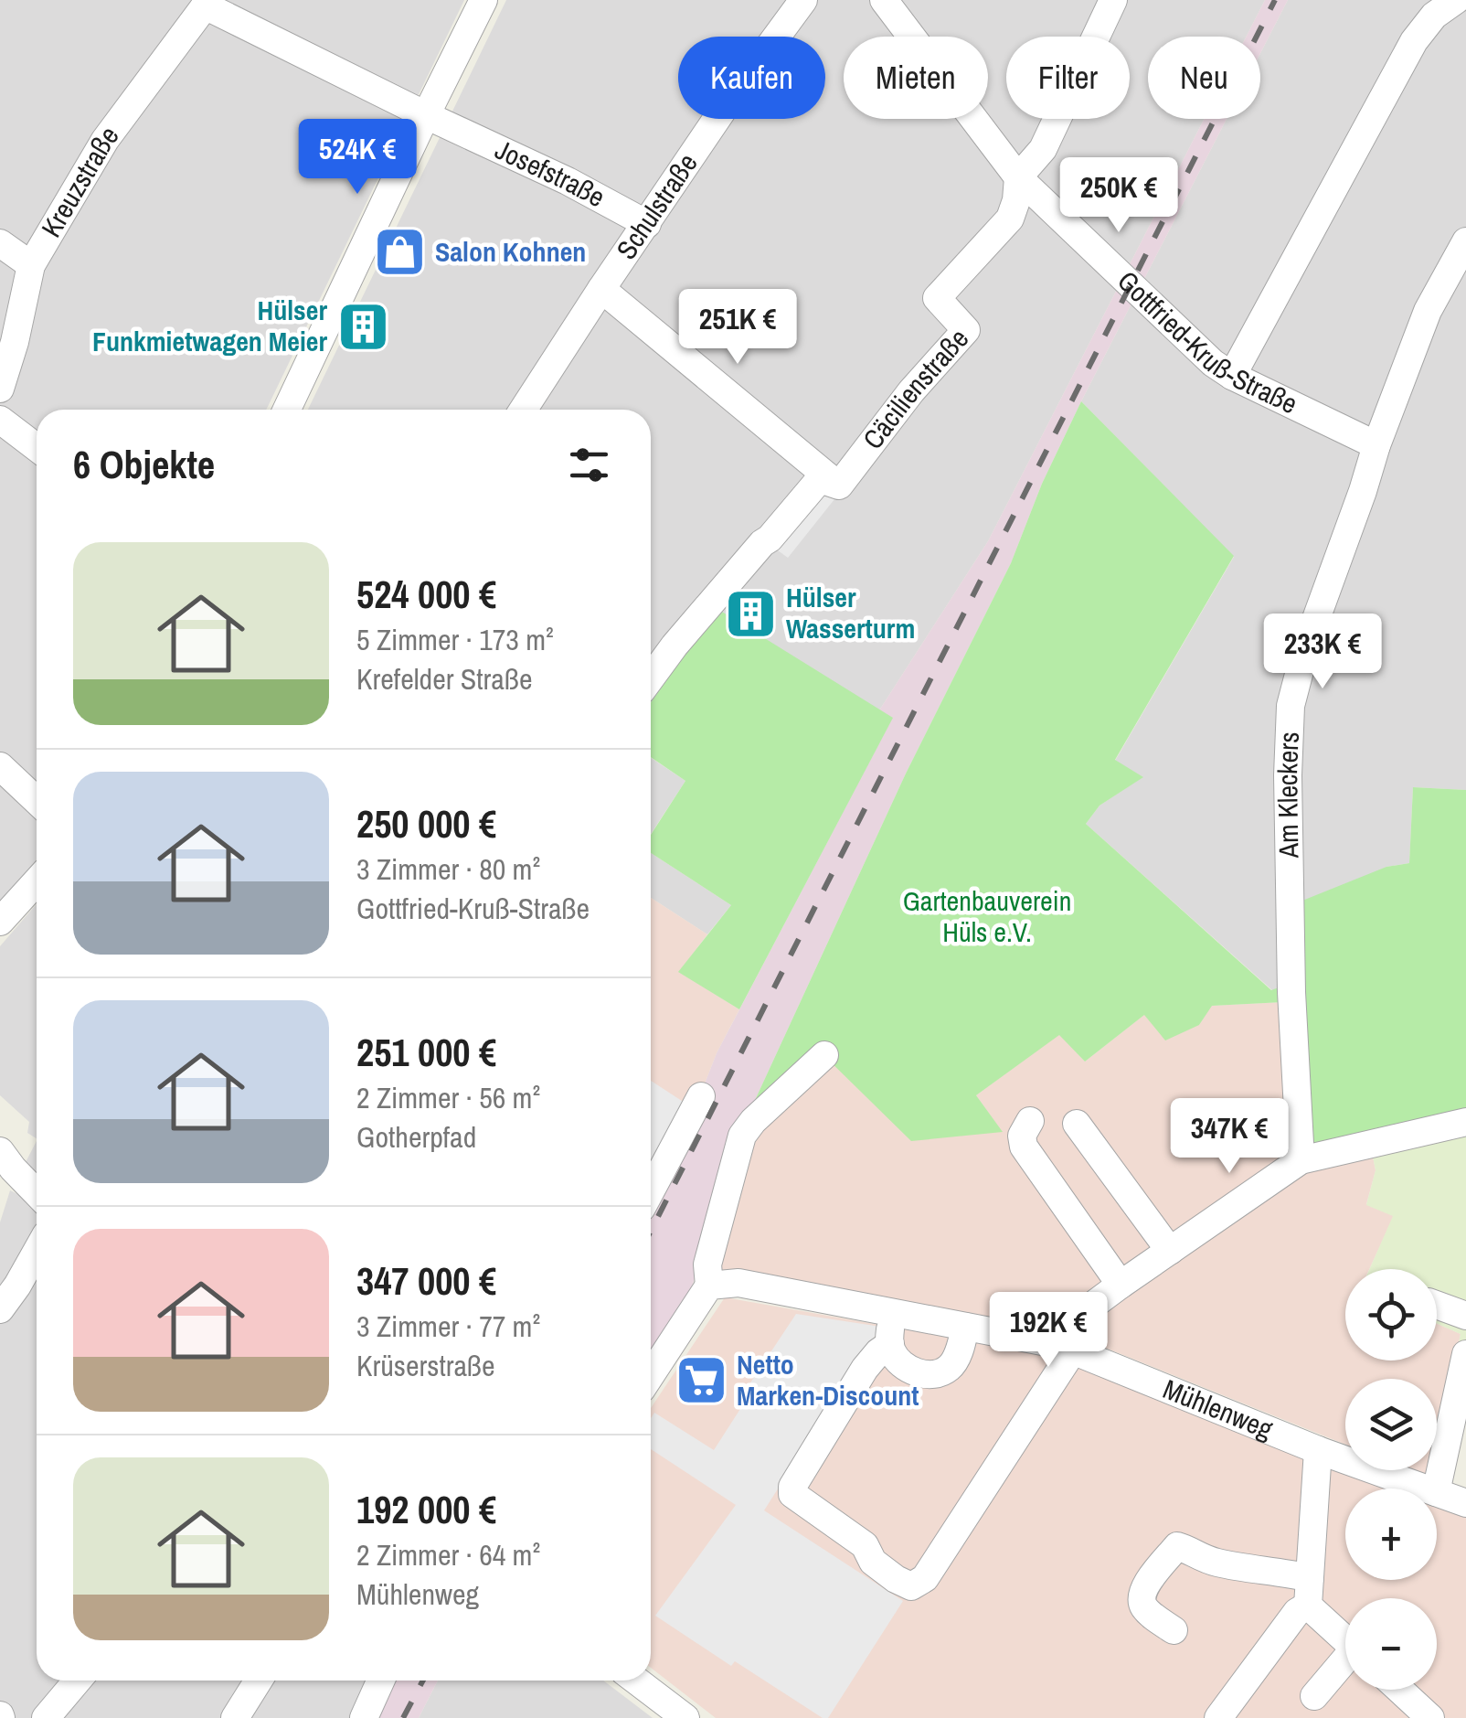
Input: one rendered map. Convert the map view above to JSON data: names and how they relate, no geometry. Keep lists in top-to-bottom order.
{
  "streets": {
    "street": [
      "Josefstraße",
      "Kreuzstraße",
      "Schulstraße",
      "Gottfried-Kruß-Straße",
      "Cäcilienstraße",
      "Am Kleckers",
      "Mühlenweg"
    ]
  },
  "crossings": [
    ["Josefstraße", "Kreuzstraße"],
    ["Josefstraße", "Schulstraße"],
    ["Gottfried-Kruß-Straße", "Cäcilienstraße"],
    ["Gottfried-Kruß-Straße", "Am Kleckers"]
  ],
  "parks": ["Gartenbauverein Hüls e.V."],
  "places": {
    "shop": ["Salon Kohnen"],
    "building": ["Hülser Funkmietwagen Meier", "Hülser Wasserturm"],
    "supermarket": ["Netto Marken-Discount"]
  },
  "page": {
    "chip": [
      "Kaufen",
      "Mieten",
      "Filter",
      "Neu"
    ],
    "price": [
      "524K €",
      "250K €",
      "251K €",
      "233K €",
      "347K €",
      "192K €"
    ],
    "heading": "6 Objekte",
    "list": [
      {
        "name": "524 000 €",
        "note": "5 Zimmer · 173 m² · Krefelder Straße"
      },
      {
        "name": "250 000 €",
        "note": "3 Zimmer · 80 m² · Gottfried-Kruß-Straße"
      },
      {
        "name": "251 000 €",
        "note": "2 Zimmer · 56 m² · Gotherpfad"
      },
      {
        "name": "347 000 €",
        "note": "3 Zimmer · 77 m² · Krüserstraße"
      },
      {
        "name": "192 000 €",
        "note": "2 Zimmer · 64 m² · Mühlenweg"
      }
    ],
    "map_buttons": ["+", "−"]
  }
}
